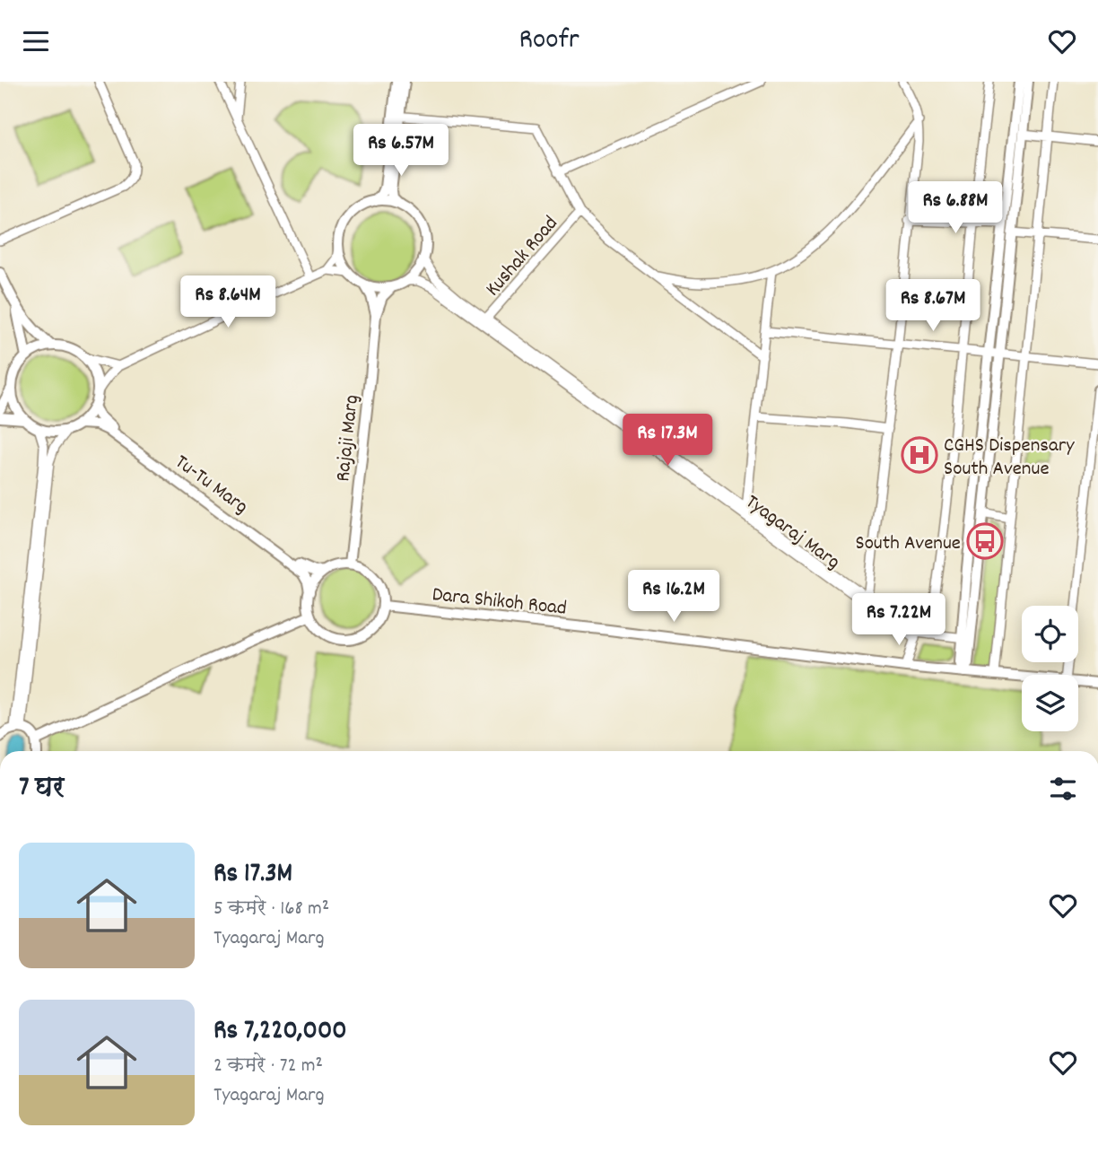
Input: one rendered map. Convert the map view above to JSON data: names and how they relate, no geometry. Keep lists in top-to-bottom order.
{
  "streets": {
    "main road": ["Rajaji Marg", "Tu-Tu Marg", "Dara Shikoh Road"],
    "street": ["Kushak Road", "Tyagaraj Marg"]
  },
  "crossings": [
    ["Kushak Road", "Tyagaraj Marg"],
    ["Rajaji Marg", "Tu-Tu Marg"],
    ["Rajaji Marg", "Tyagaraj Marg"],
    ["Rajaji Marg", "Dara Shikoh Road"],
    ["Tu-Tu Marg", "Dara Shikoh Road"]
  ],
  "places": {
    "hospital": ["CGHS Dispensary South Avenue"],
    "bus stop": ["South Avenue"]
  },
  "page": {
    "header": "Roofr",
    "price": [
      "Rs 6.57M",
      "Rs 6.88M",
      "Rs 8.64M",
      "Rs 8.67M",
      "Rs 17.3M",
      "Rs 16.2M",
      "Rs 7.22M"
    ],
    "heading": "7 घर",
    "list": [
      {
        "name": "Rs 17.3M",
        "note": "5 कमरे · 168 m² · Tyagaraj Marg"
      },
      {
        "name": "Rs 7,220,000",
        "note": "2 कमरे · 72 m² · Tyagaraj Marg"
      }
    ]
  }
}
